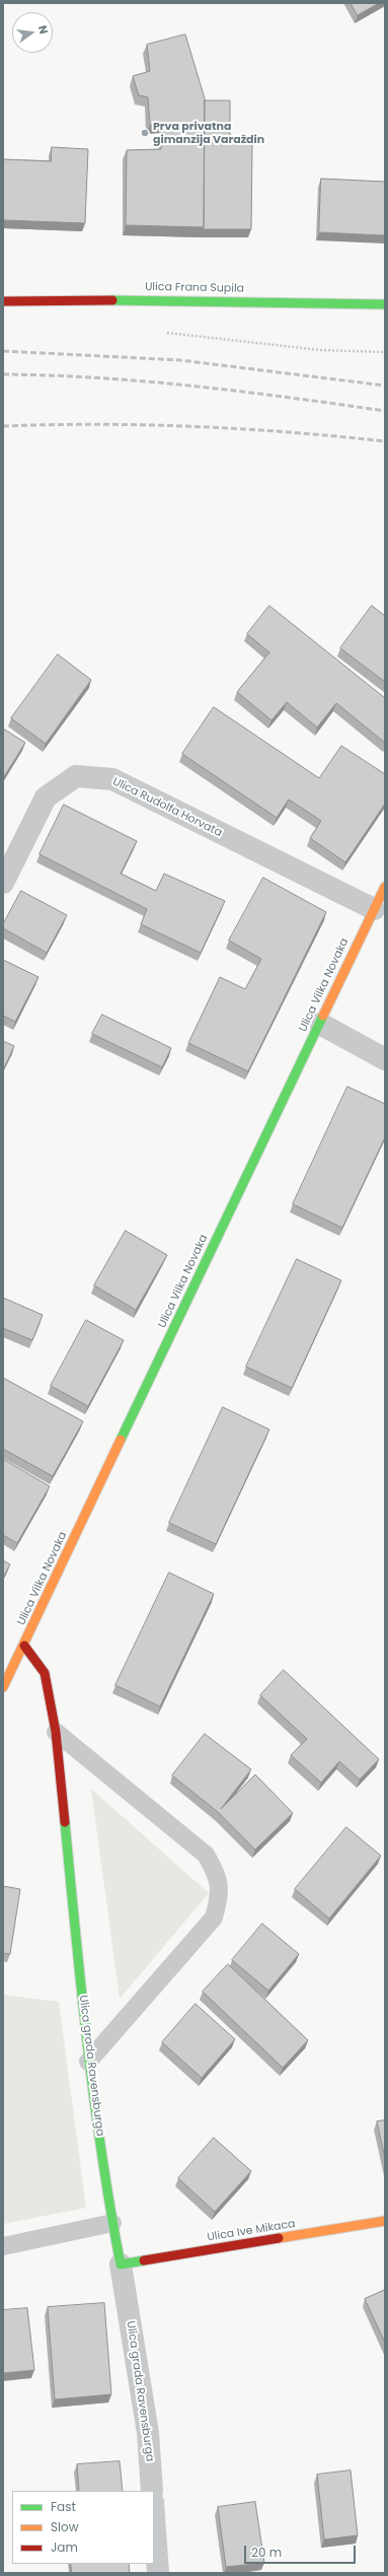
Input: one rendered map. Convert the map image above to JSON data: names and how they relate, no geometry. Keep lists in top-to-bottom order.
{
  "streets": {
    "main road": [
      "Ulica Frana Supila",
      "Ulica Vilka Novaka",
      "Ulica grada Ravensburga",
      "Ulica Ive Mikaca"
    ],
    "street": ["Ulica Rudolfa Horvata"]
  },
  "crossings": [
    ["Ulica Rudolfa Horvata", "Ulica Vilka Novaka"],
    ["Ulica Vilka Novaka", "Ulica grada Ravensburga"],
    ["Ulica grada Ravensburga", "Ulica Ive Mikaca"]
  ],
  "places": ["Prva privatna gimanzija Varaždin"],
  "legend": ["Fast", "Slow", "Jam"],
  "scale_bar": "20 m",
  "north": "right"
}
